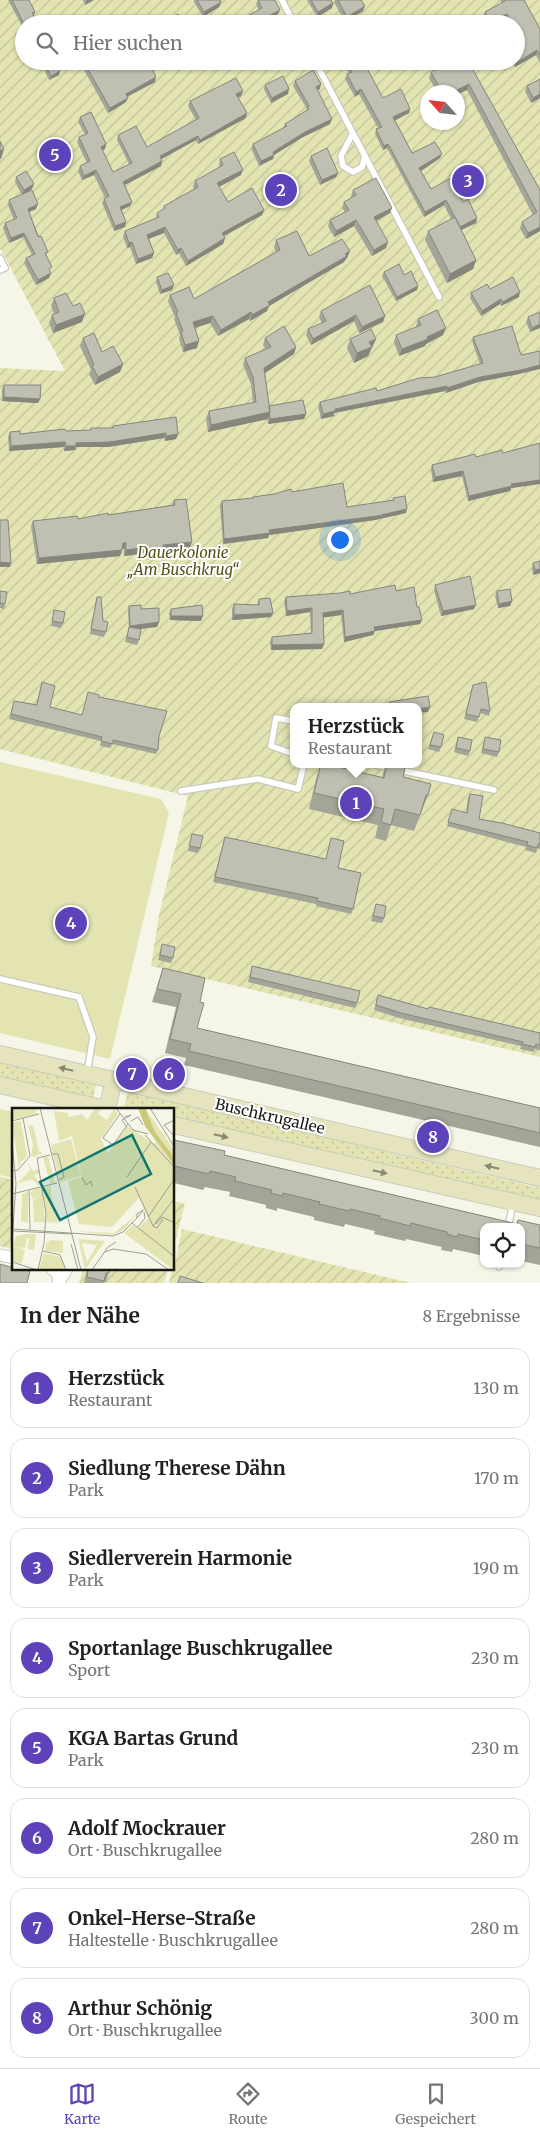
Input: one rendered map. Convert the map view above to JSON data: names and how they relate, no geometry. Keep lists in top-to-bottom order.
{
  "streets": {
    "main road": ["Buschkrugallee"]
  },
  "parks": ["Dauerkolonie „Am Buschkrug“"],
  "north": "top left",
  "page": {
    "search": "Hier suchen",
    "pins": [
      "5",
      "3",
      "2",
      "1",
      "4",
      "6",
      "7",
      "8"
    ],
    "popup": ["Herzstück", "Restaurant"],
    "heading": ["In der Nähe", "8 Ergebnisse"],
    "list": [
      {
        "mark": "1",
        "name": "Herzstück",
        "note": "Restaurant",
        "value": "130 m"
      },
      {
        "mark": "2",
        "name": "Siedlung Therese Dähn",
        "note": "Park",
        "value": "170 m"
      },
      {
        "mark": "3",
        "name": "Siedlerverein Harmonie",
        "note": "Park",
        "value": "190 m"
      },
      {
        "mark": "4",
        "name": "Sportanlage Buschkrugallee",
        "note": "Sport",
        "value": "230 m"
      },
      {
        "mark": "5",
        "name": "KGA Bartas Grund",
        "note": "Park",
        "value": "230 m"
      },
      {
        "mark": "6",
        "name": "Adolf Mockrauer",
        "note": "Ort · Buschkrugallee",
        "value": "280 m"
      },
      {
        "mark": "7",
        "name": "Onkel-Herse-Straße",
        "note": "Haltestelle · Buschkrugallee",
        "value": "280 m"
      },
      {
        "mark": "8",
        "name": "Arthur Schönig",
        "note": "Ort · Buschkrugallee",
        "value": "300 m"
      }
    ],
    "nav": ["Karte", "Route", "Gespeichert"]
  }
}
